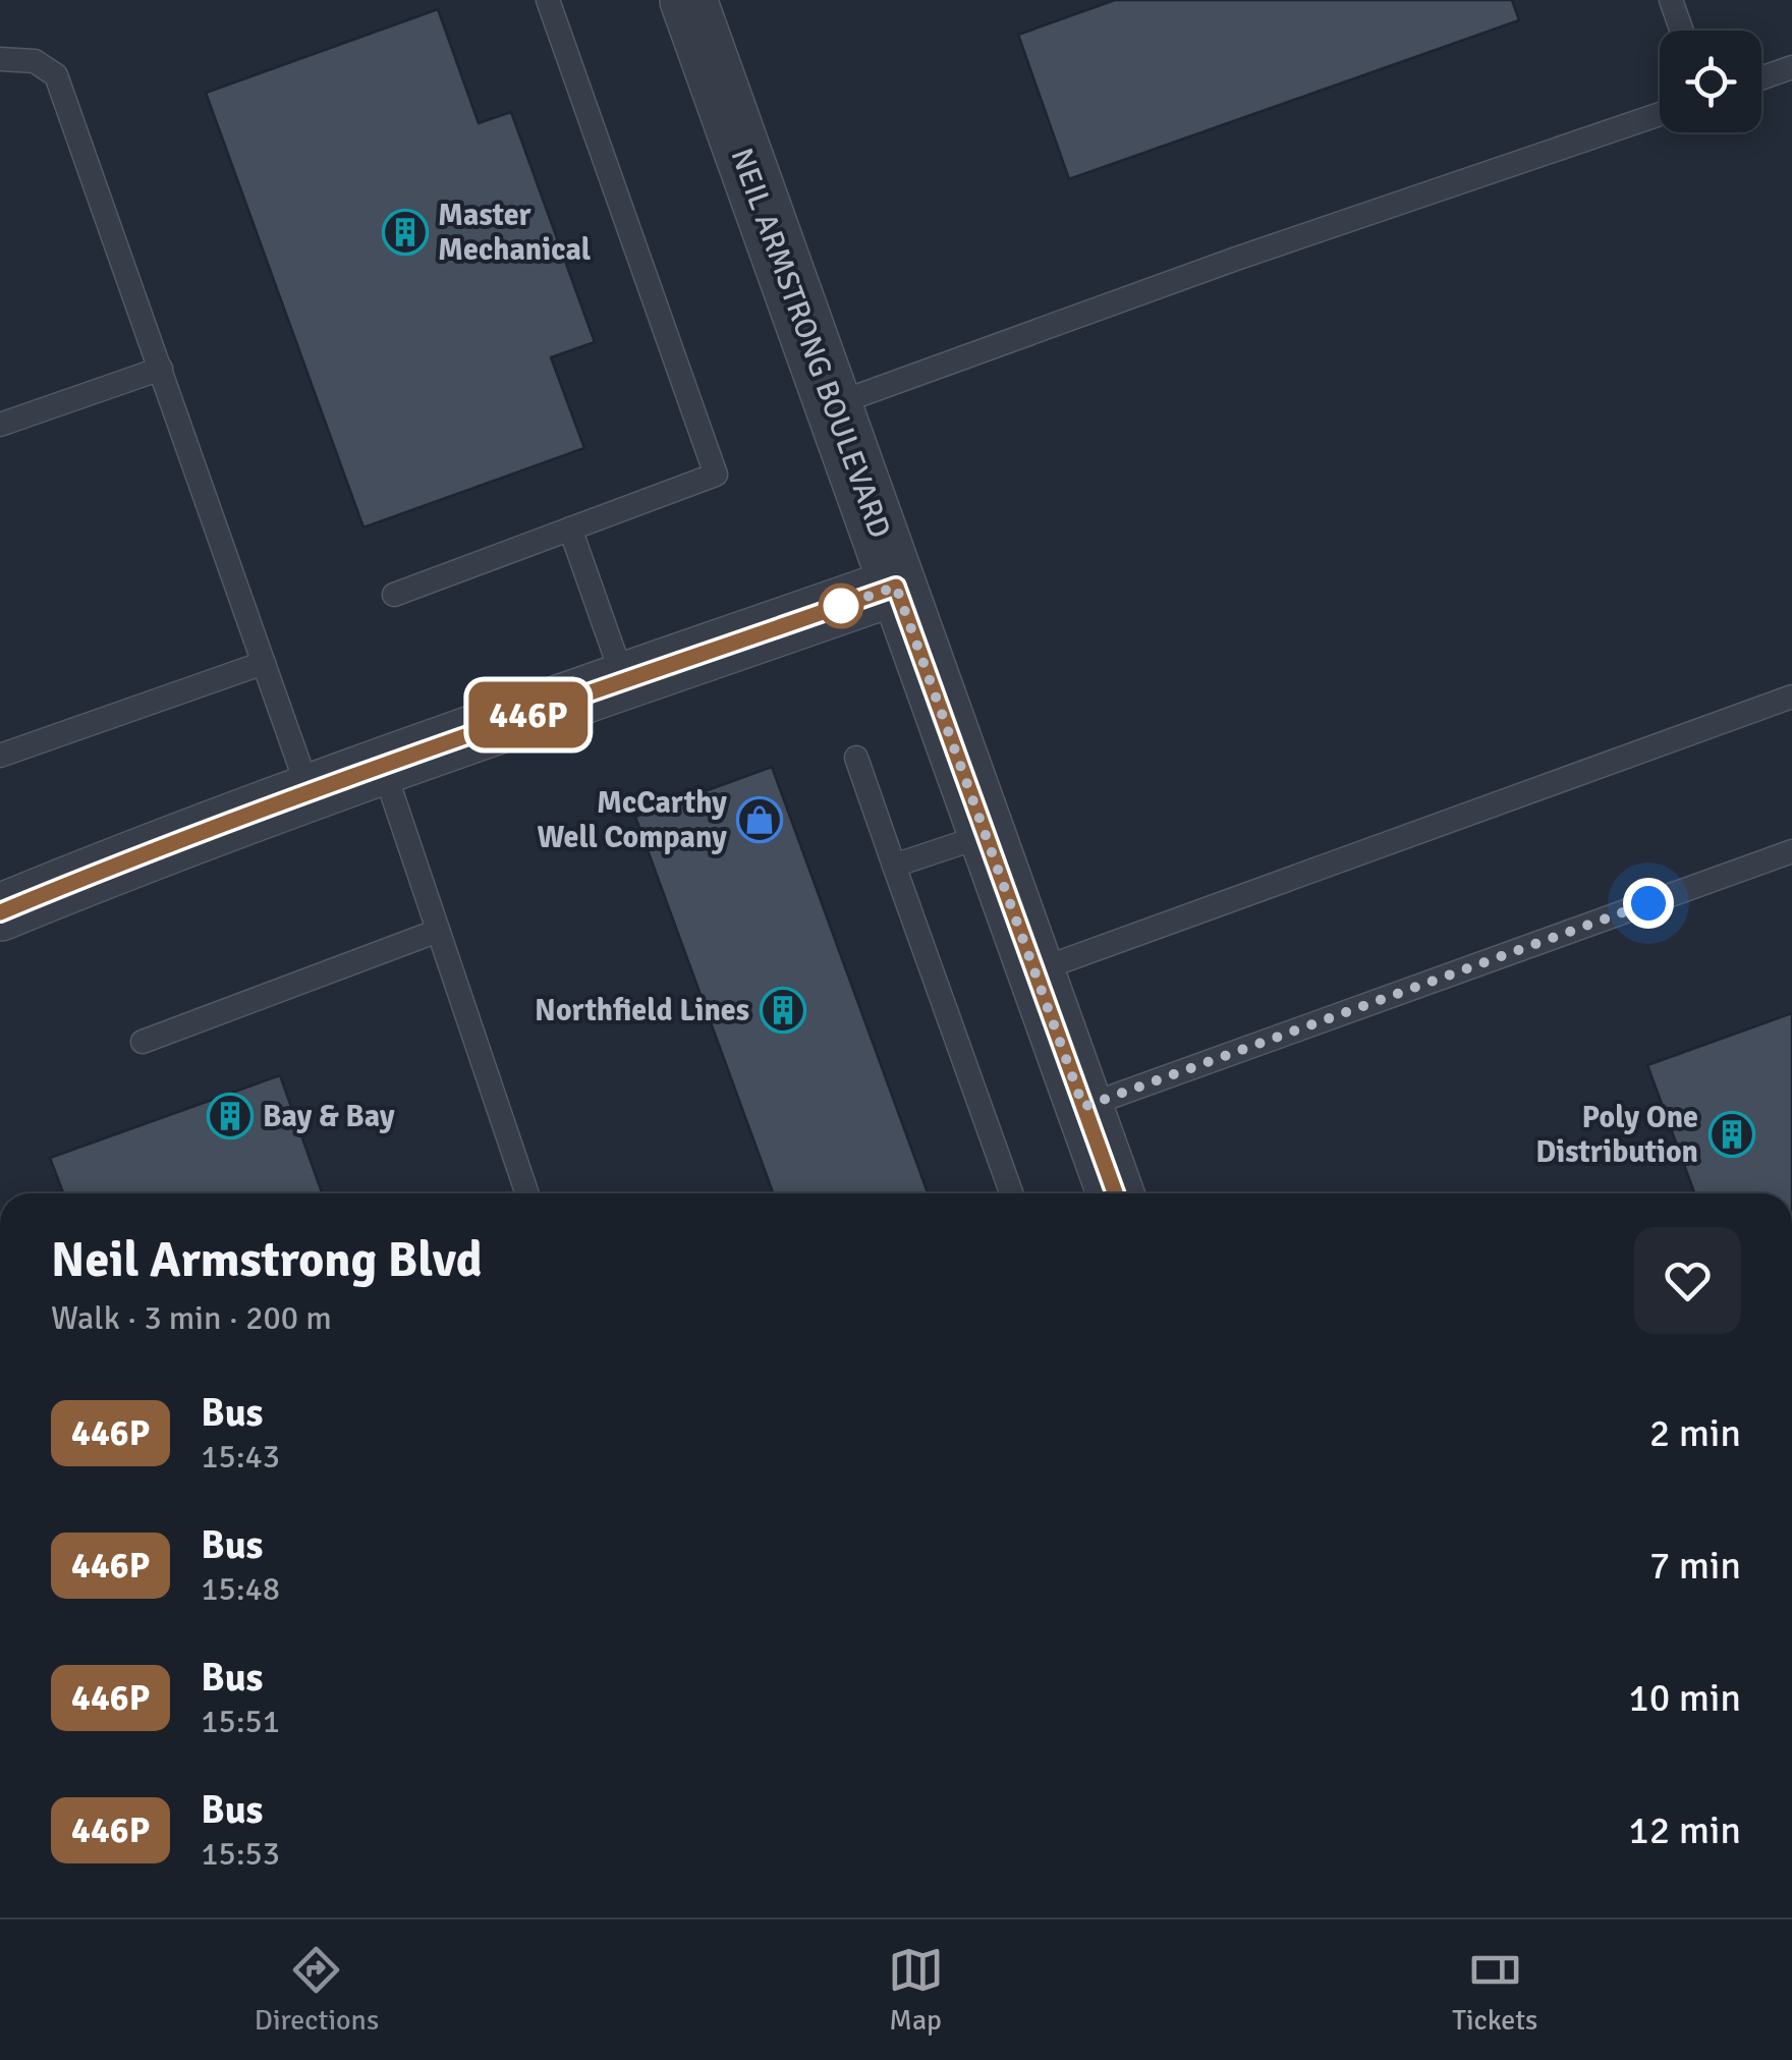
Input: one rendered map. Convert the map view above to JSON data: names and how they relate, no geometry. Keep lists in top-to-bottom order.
{
  "streets": {
    "street": ["NEIL ARMSTRONG BOULEVARD"]
  },
  "places": {
    "building": [
      "Master Mechanical",
      "Northfield Lines",
      "Bay & Bay",
      "Poly One Distribution"
    ],
    "shop": ["McCarthy Well Company"]
  },
  "lines": ["bus line 446P"],
  "page": {
    "on_map": "446P",
    "heading": ["Neil Armstrong Blvd", "Walk · 3 min · 200 m"],
    "list": [
      {
        "mark": "446P",
        "name": "Bus",
        "note": "15:43",
        "value": "2 min"
      },
      {
        "mark": "446P",
        "name": "Bus",
        "note": "15:48",
        "value": "7 min"
      },
      {
        "mark": "446P",
        "name": "Bus",
        "note": "15:51",
        "value": "10 min"
      },
      {
        "mark": "446P",
        "name": "Bus",
        "note": "15:53",
        "value": "12 min"
      }
    ],
    "tabs": ["Directions", "Map", "Tickets"]
  }
}
